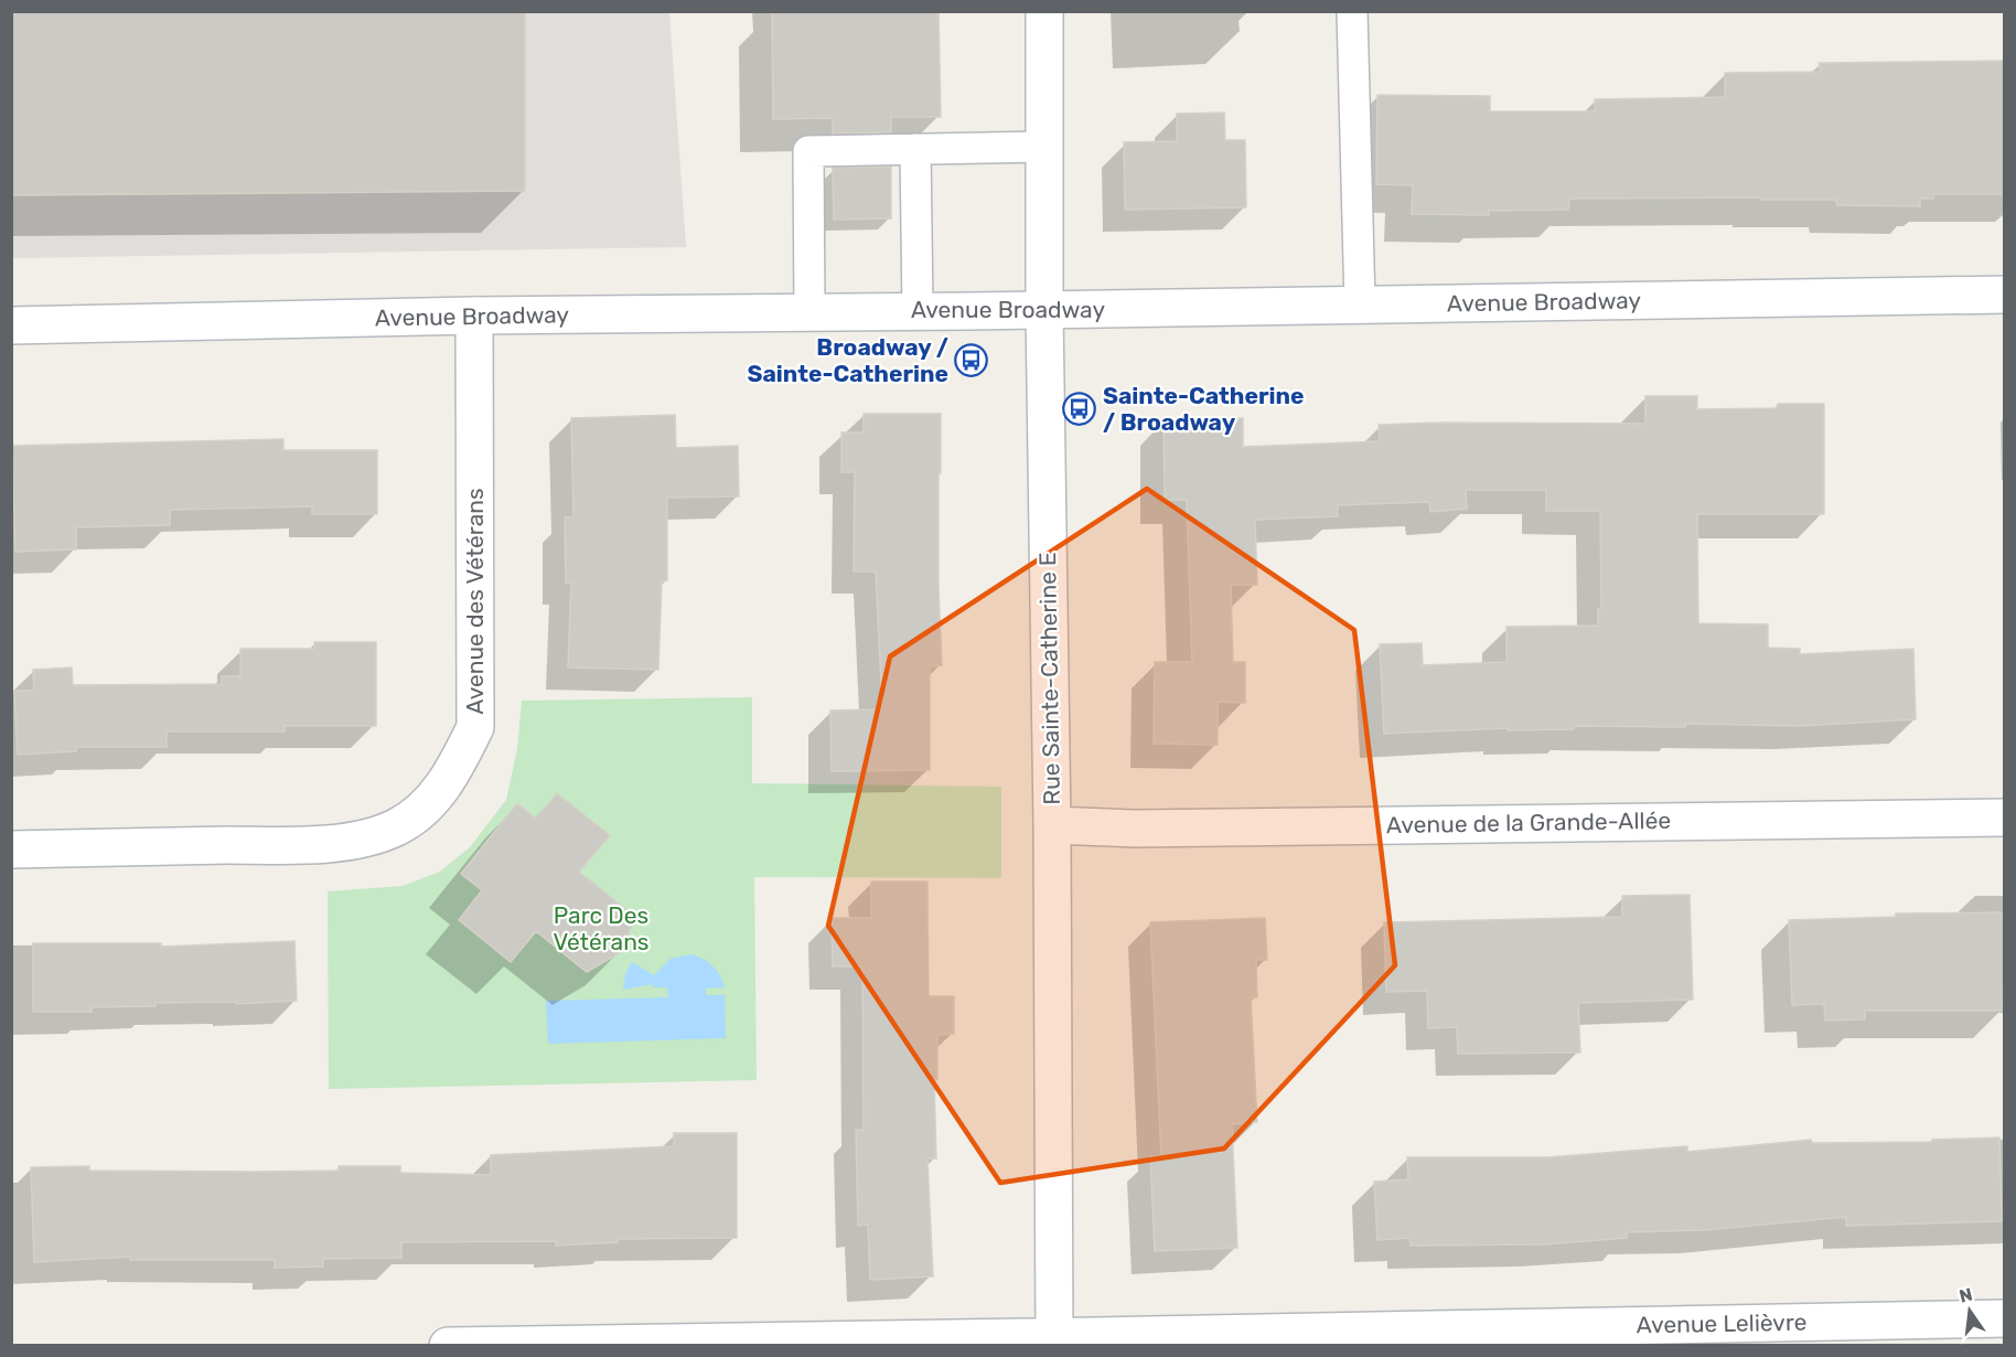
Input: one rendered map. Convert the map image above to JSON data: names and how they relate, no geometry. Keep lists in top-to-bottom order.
{
  "streets": {
    "street": [
      "Avenue Broadway",
      "Avenue des Vétérans",
      "Rue Sainte-Catherine E",
      "Avenue de la Grande-Allée",
      "Avenue Lelièvre"
    ]
  },
  "crossings": [
    ["Avenue Broadway", "Avenue des Vétérans"],
    ["Avenue Broadway", "Rue Sainte-Catherine E"],
    ["Rue Sainte-Catherine E", "Avenue de la Grande-Allée"],
    ["Rue Sainte-Catherine E", "Avenue Lelièvre"]
  ],
  "parks": ["Parc Des Vétérans"],
  "places": {
    "bus stop": ["Broadway / Sainte-Catherine", "Sainte-Catherine / Broadway"]
  },
  "north": "top"
}
